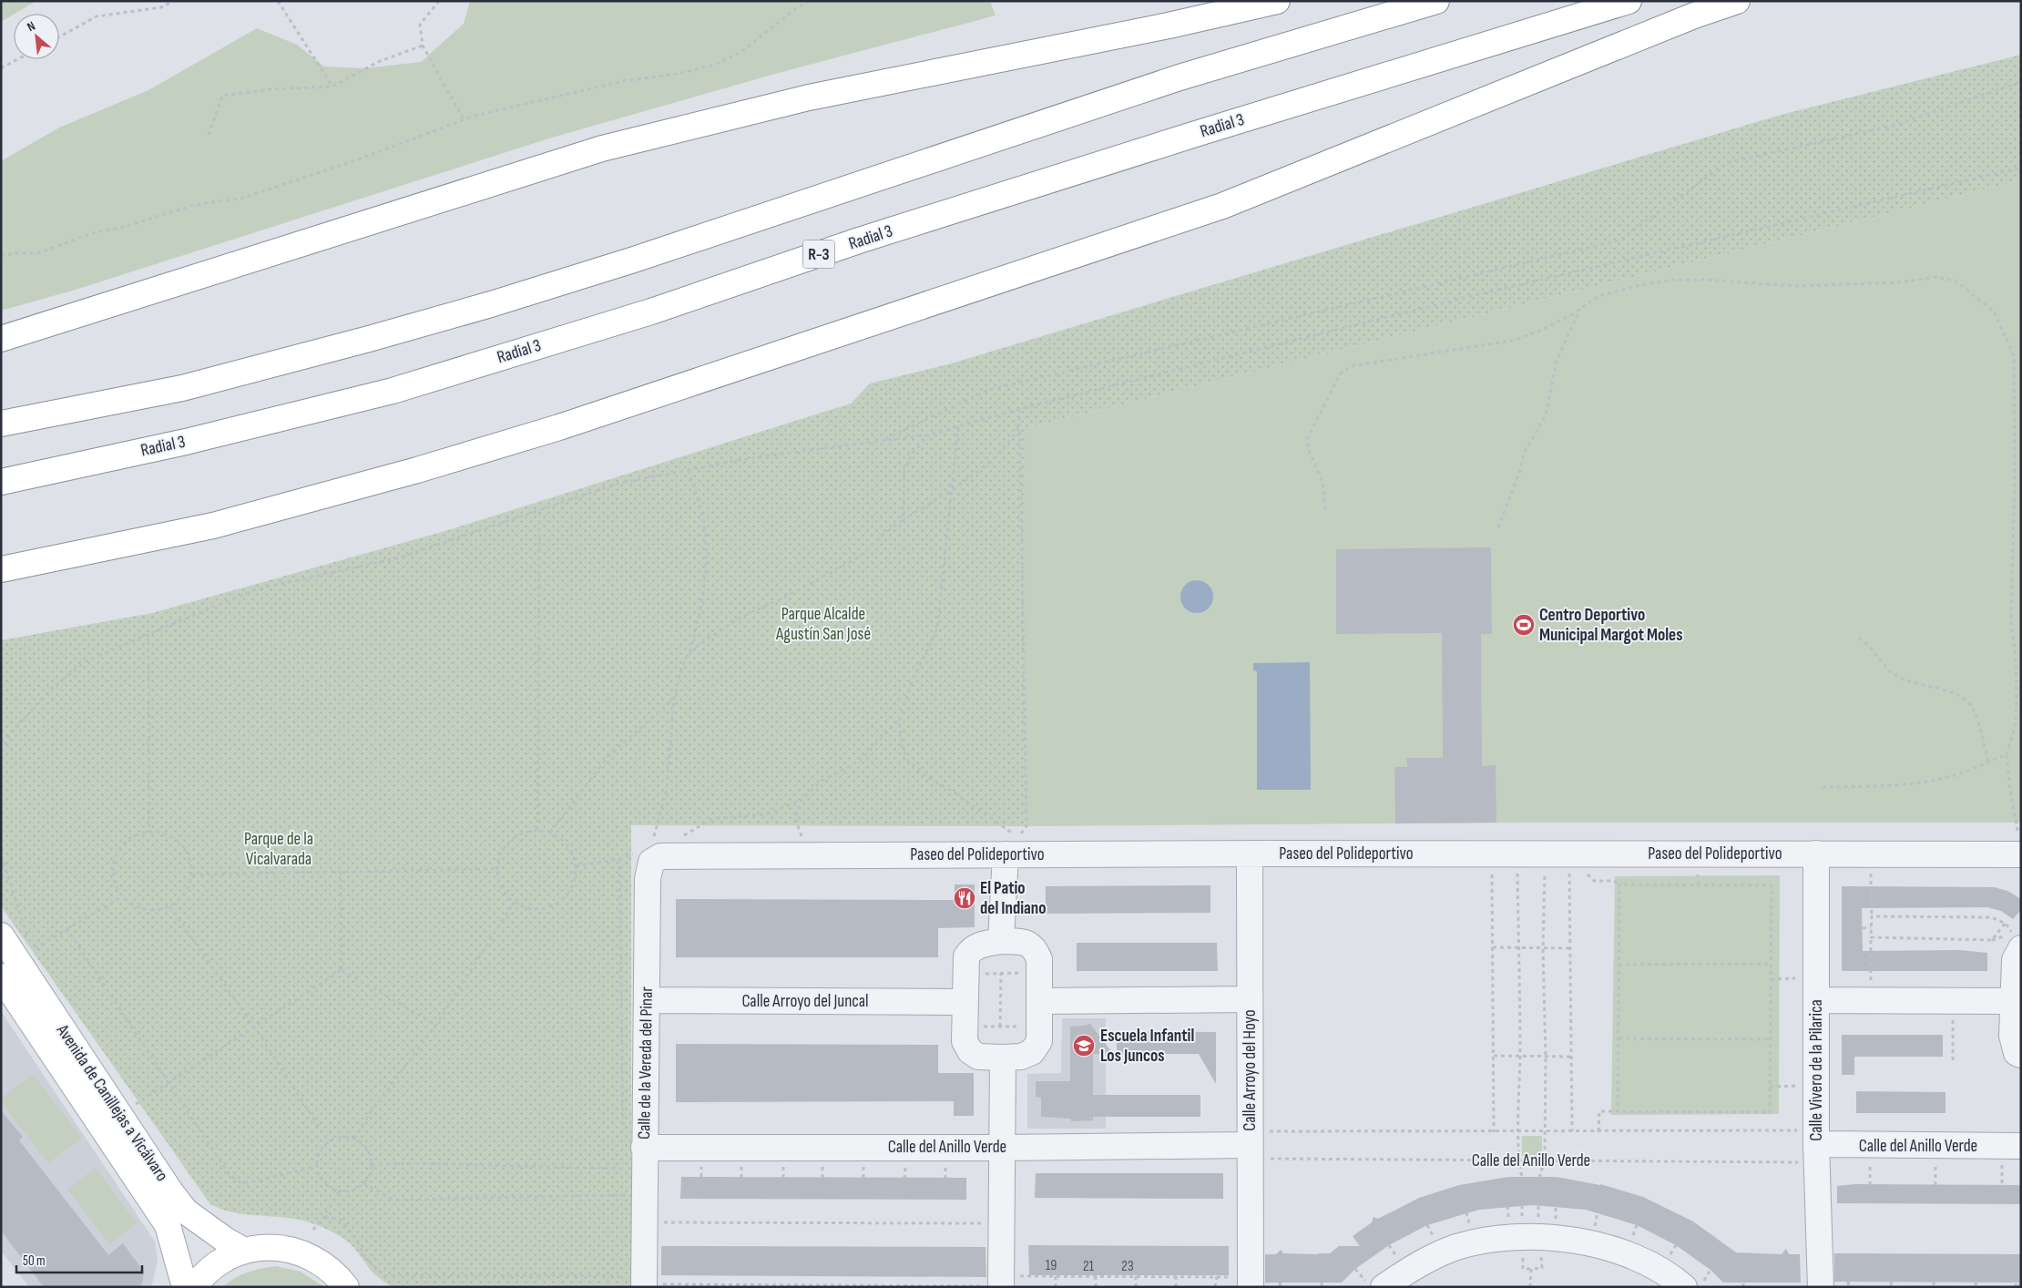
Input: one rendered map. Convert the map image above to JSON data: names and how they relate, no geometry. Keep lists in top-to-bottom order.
{
  "streets": {
    "main road": ["Radial 3", "R-3", "Avenida de Canillejas a Vicálvaro"],
    "street": [
      "Paseo del Polideportivo",
      "Calle Arroyo del Juncal",
      "Calle de la Vereda del Pinar",
      "Calle Arroyo del Hoyo",
      "Calle Vivero de la Pilarica",
      "Calle del Anillo Verde"
    ]
  },
  "crossings": [
    ["Paseo del Polideportivo", "Calle de la Vereda del Pinar"],
    ["Paseo del Polideportivo", "Calle Arroyo del Hoyo"],
    ["Paseo del Polideportivo", "Calle Vivero de la Pilarica"],
    ["Calle Arroyo del Juncal", "Calle de la Vereda del Pinar"],
    ["Calle de la Vereda del Pinar", "Calle del Anillo Verde"],
    ["Calle Arroyo del Hoyo", "Calle del Anillo Verde"],
    ["Calle Vivero de la Pilarica", "Calle del Anillo Verde"]
  ],
  "parks": ["Parque Alcalde Agustín San José", "Parque de la Vicalvarada"],
  "places": {
    "sports": ["Centro Deportivo Municipal Margot Moles"],
    "restaurant": ["El Patio del Indiano"],
    "school or university": ["Escuela Infantil Los Juncos"]
  },
  "house_numbers": ["19", "21", "23"],
  "scale_bar": "50 m",
  "north": "top left"
}
